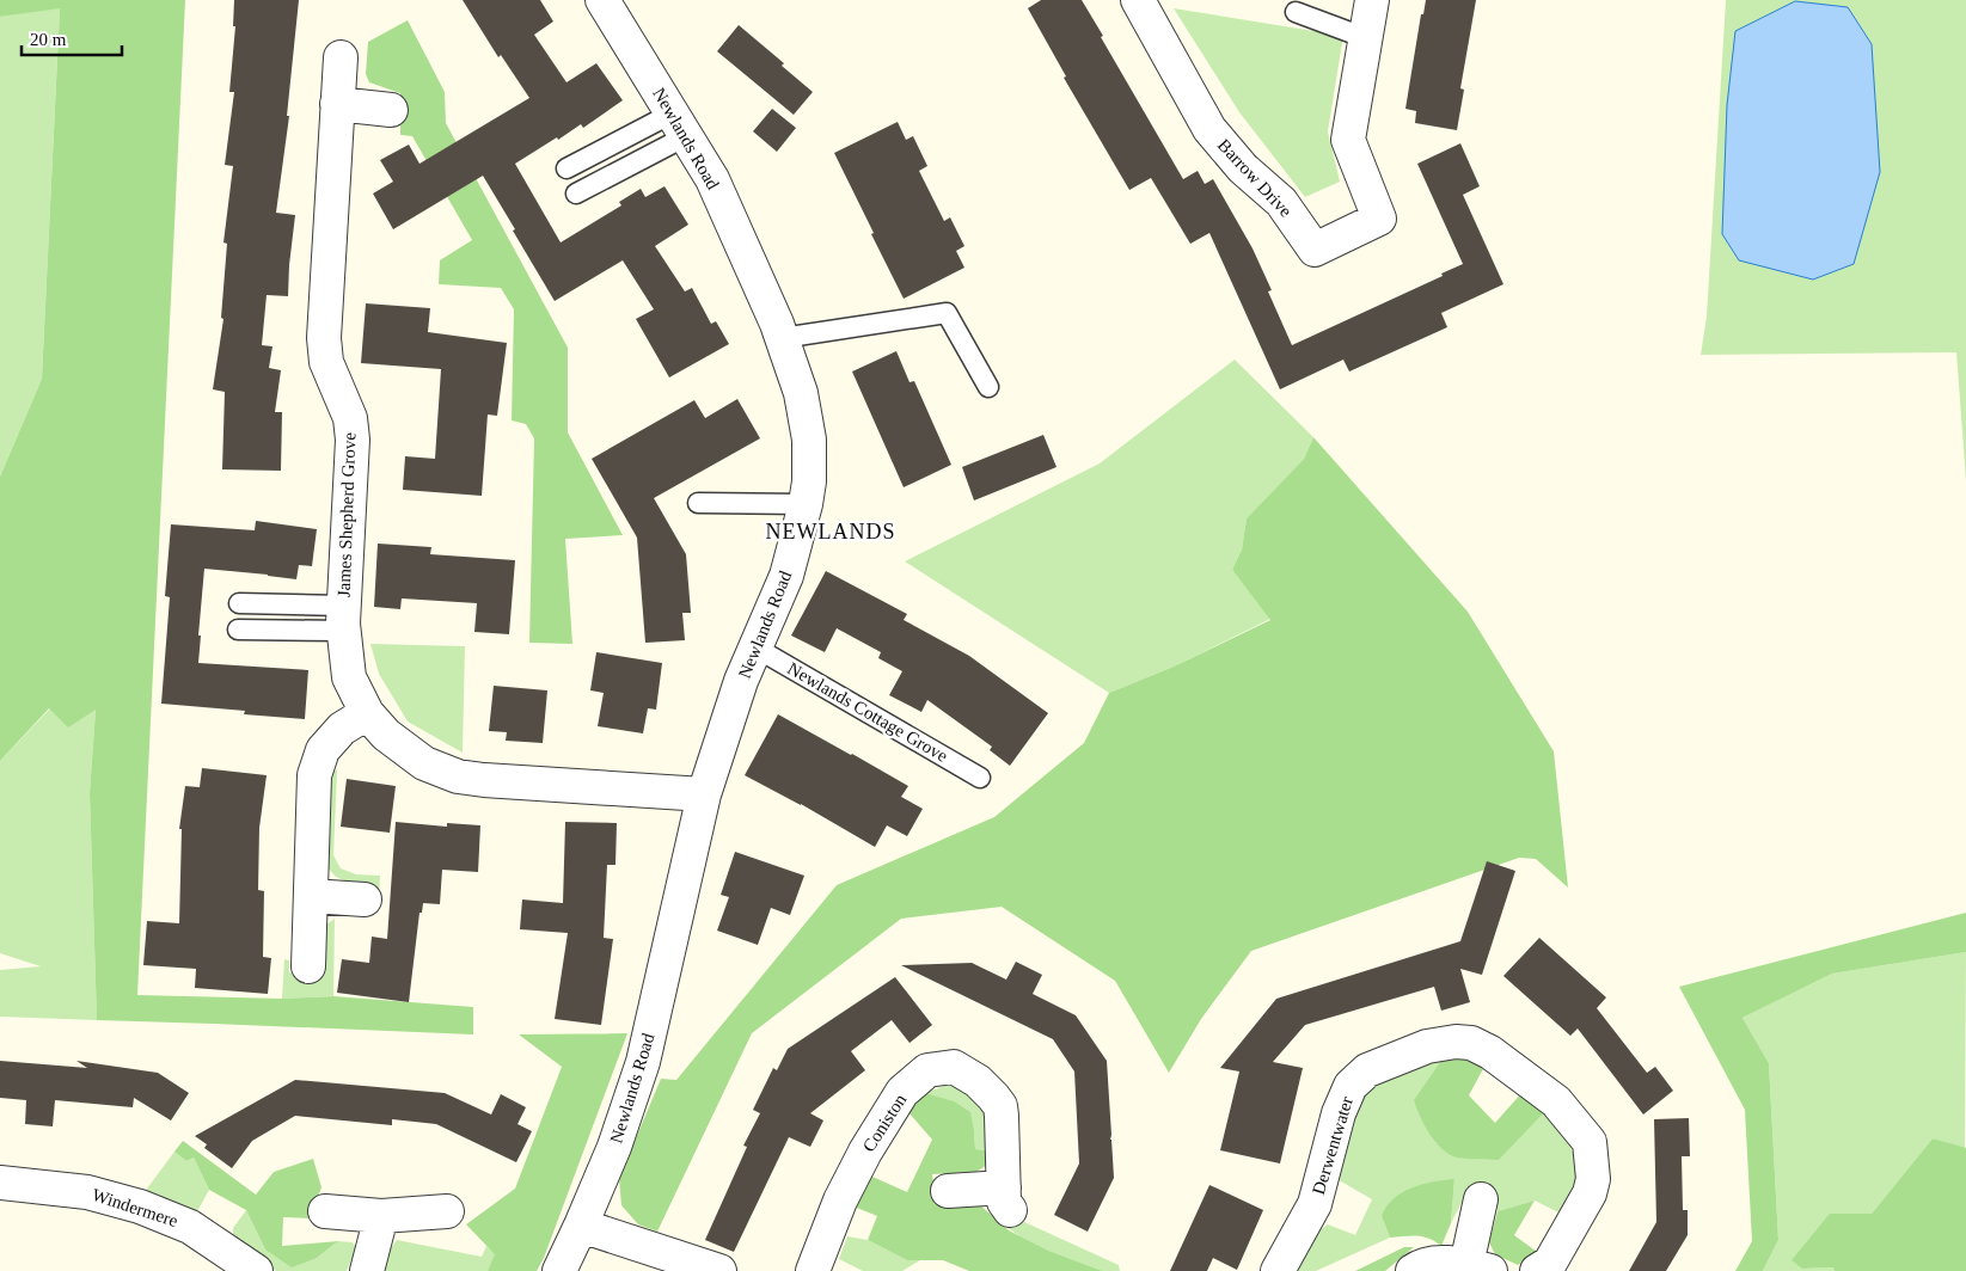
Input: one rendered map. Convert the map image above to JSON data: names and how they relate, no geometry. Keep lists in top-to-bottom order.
{
  "streets": {
    "street": [
      "Newlands Road",
      "Barrow Drive",
      "James Shepherd Grove",
      "Coniston",
      "Derwentwater",
      "Windermere"
    ],
    "lane": ["Newlands Cottage Grove"]
  },
  "crossings": [
    ["Newlands Road", "James Shepherd Grove"],
    ["Newlands Road", "Newlands Cottage Grove"]
  ],
  "districts": ["NEWLANDS"],
  "scale_bar": "20 m"
}
